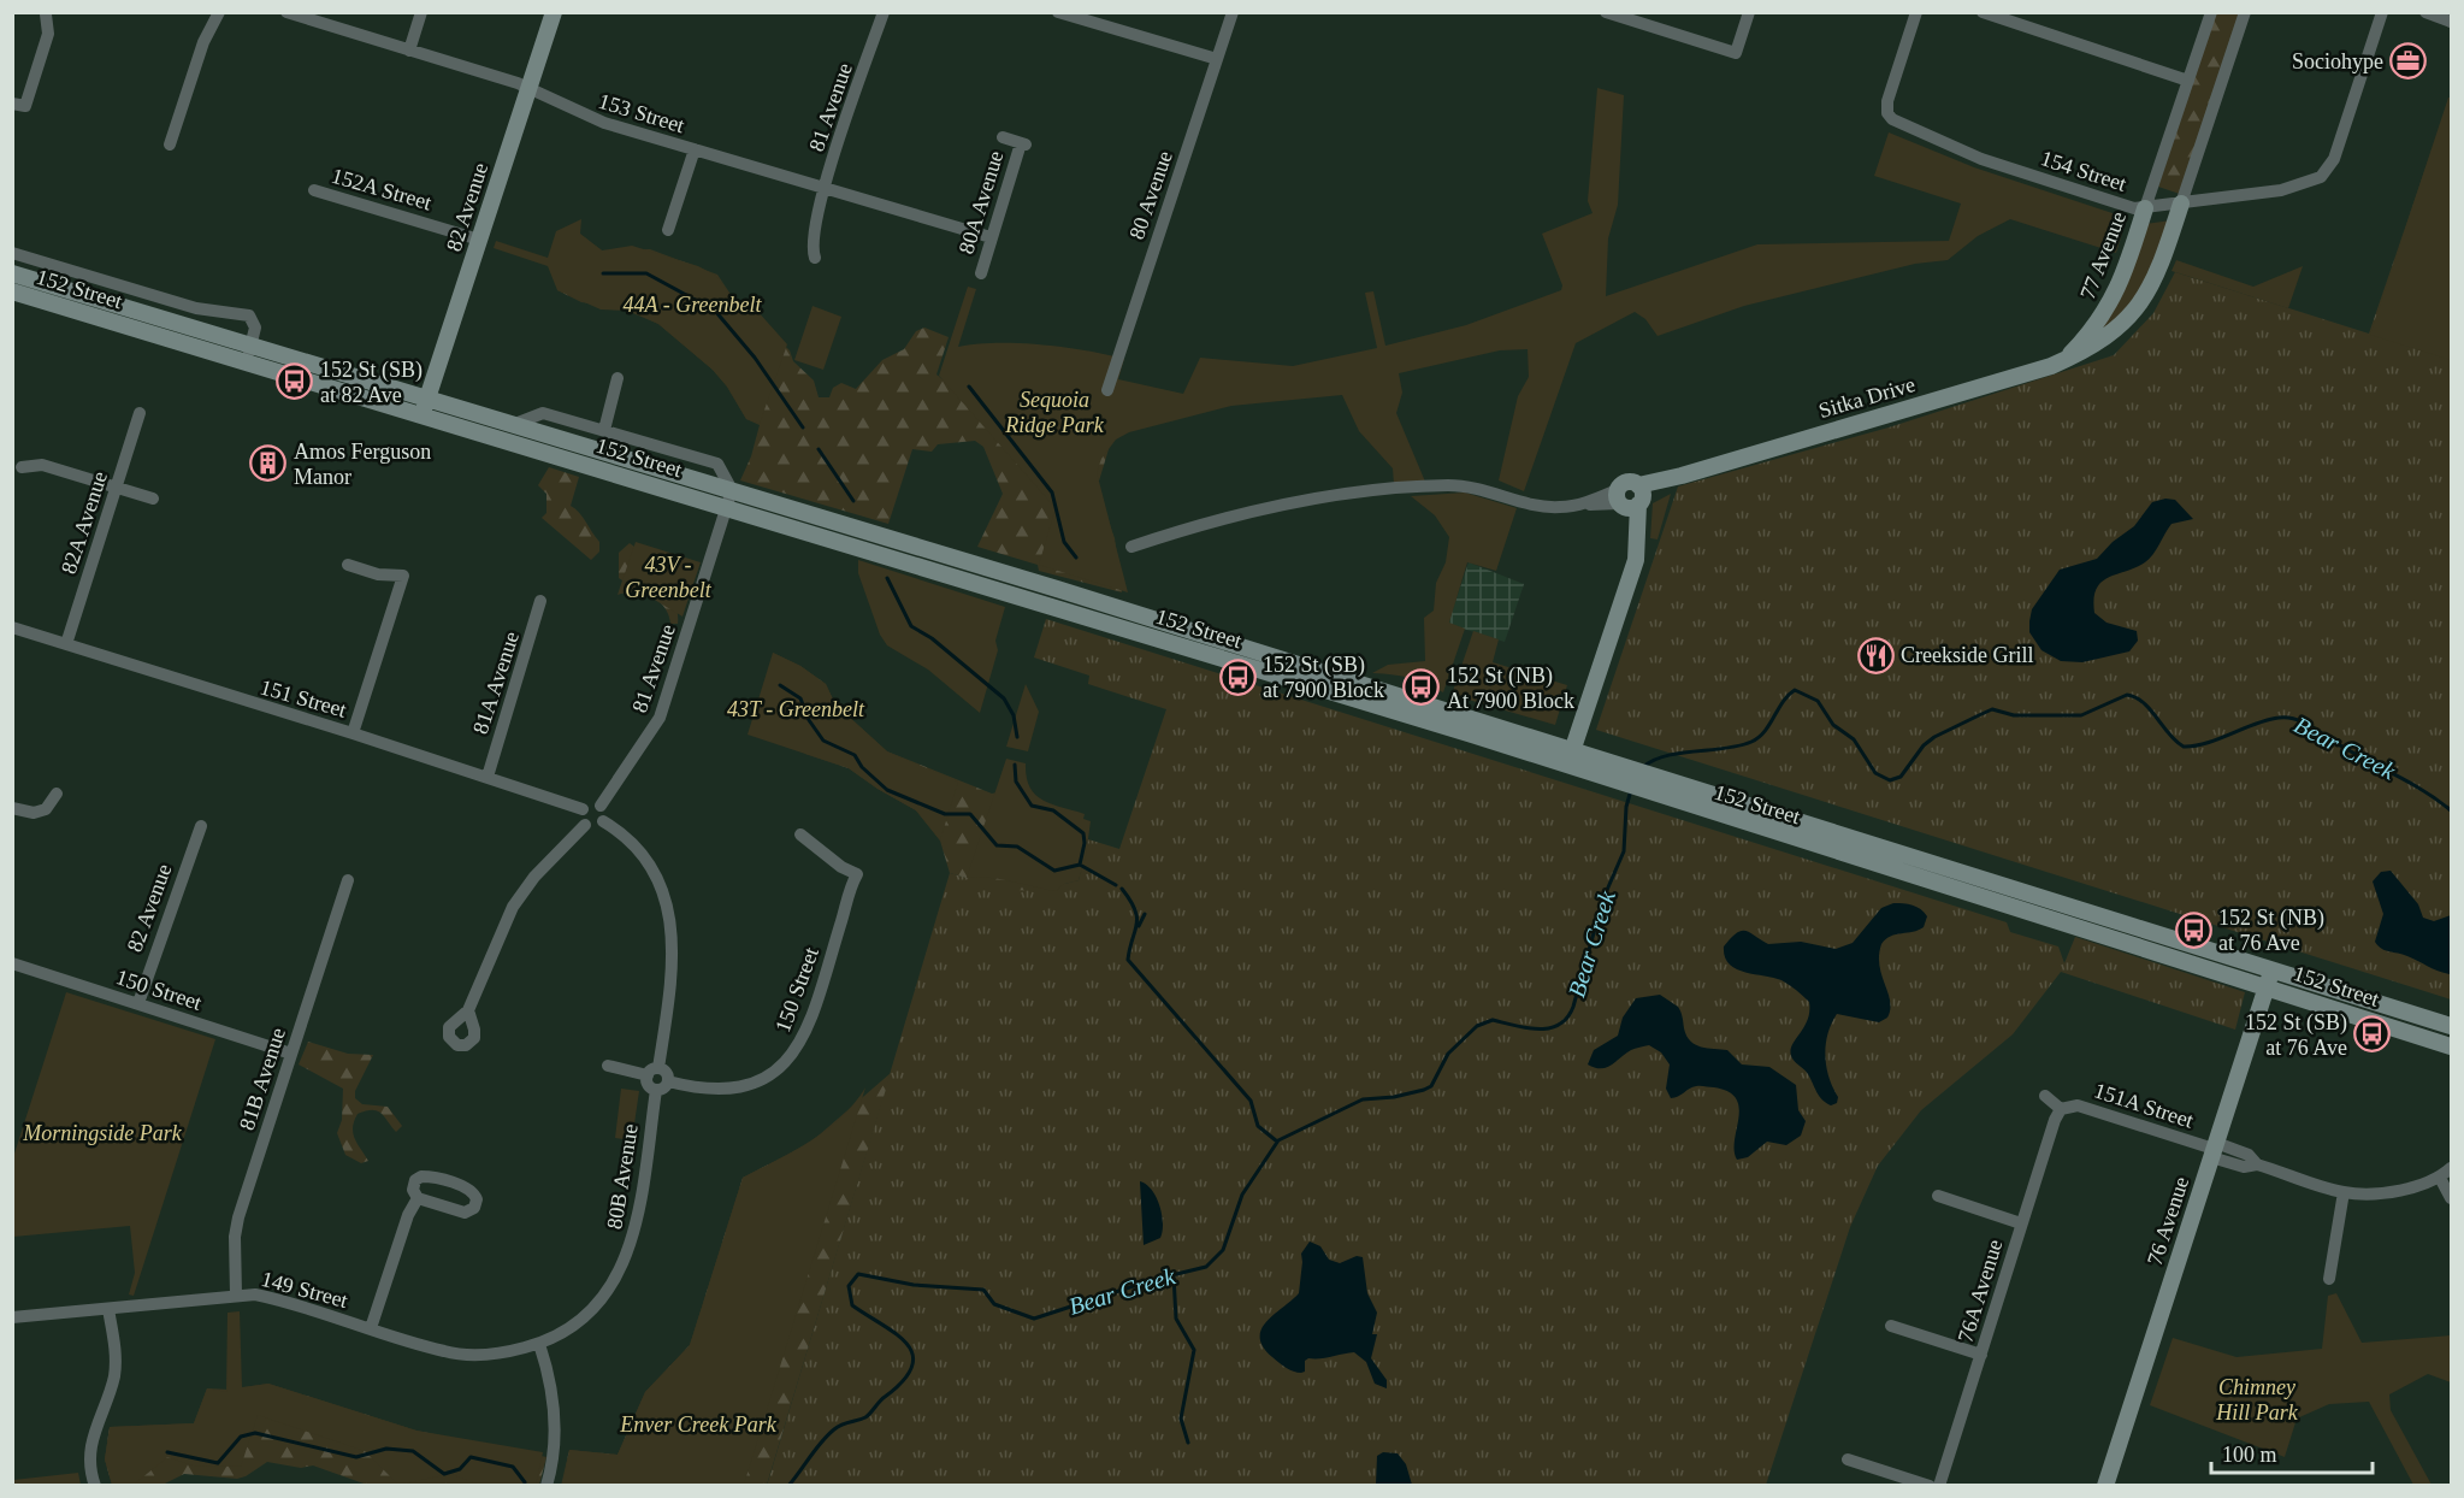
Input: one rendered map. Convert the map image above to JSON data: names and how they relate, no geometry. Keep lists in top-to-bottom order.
{
  "streets": {
    "main road": [
      "82 Avenue",
      "77 Avenue",
      "152 Street",
      "Sitka Drive",
      "76 Avenue"
    ],
    "street": [
      "81 Avenue",
      "153 Street",
      "154 Street",
      "152A Street",
      "80 Avenue",
      "80A Avenue",
      "82A Avenue",
      "81A Avenue",
      "151 Street",
      "150 Street",
      "81B Avenue",
      "151A Street",
      "80B Avenue",
      "149 Street",
      "76A Avenue"
    ]
  },
  "crossings": [
    ["81 Avenue", "153 Street"],
    ["81 Avenue", "152 Street"],
    ["81 Avenue", "151 Street"],
    ["153 Street", "80A Avenue"],
    ["153 Street", "82 Avenue"],
    ["154 Street", "77 Avenue"],
    ["152A Street", "82 Avenue"],
    ["82 Avenue", "152 Street"],
    ["82 Avenue", "150 Street"],
    ["77 Avenue", "Sitka Drive"],
    ["152 Street", "76 Avenue"],
    ["82A Avenue", "151 Street"],
    ["81A Avenue", "151 Street"],
    ["150 Street", "81B Avenue"],
    ["150 Street", "80B Avenue"],
    ["81B Avenue", "149 Street"],
    ["151A Street", "76 Avenue"],
    ["151A Street", "76A Avenue"],
    ["80B Avenue", "149 Street"]
  ],
  "water": ["Bear Creek"],
  "parks": [
    "44A - Greenbelt",
    "Sequoia Ridge Park",
    "43V - Greenbelt",
    "43T - Greenbelt",
    "Morningside Park",
    "Chimney Hill Park",
    "Enver Creek Park"
  ],
  "places": {
    "office": ["Sociohype"],
    "bus stop": [
      "152 St (SB) at 82 Ave",
      "152 St (SB) at 7900 Block",
      "152 St (NB) At 7900 Block",
      "152 St (NB) at 76 Ave",
      "152 St (SB) at 76 Ave"
    ],
    "building": ["Amos Ferguson Manor"],
    "restaurant": ["Creekside Grill"]
  },
  "scale_bar": "100 m"
}
